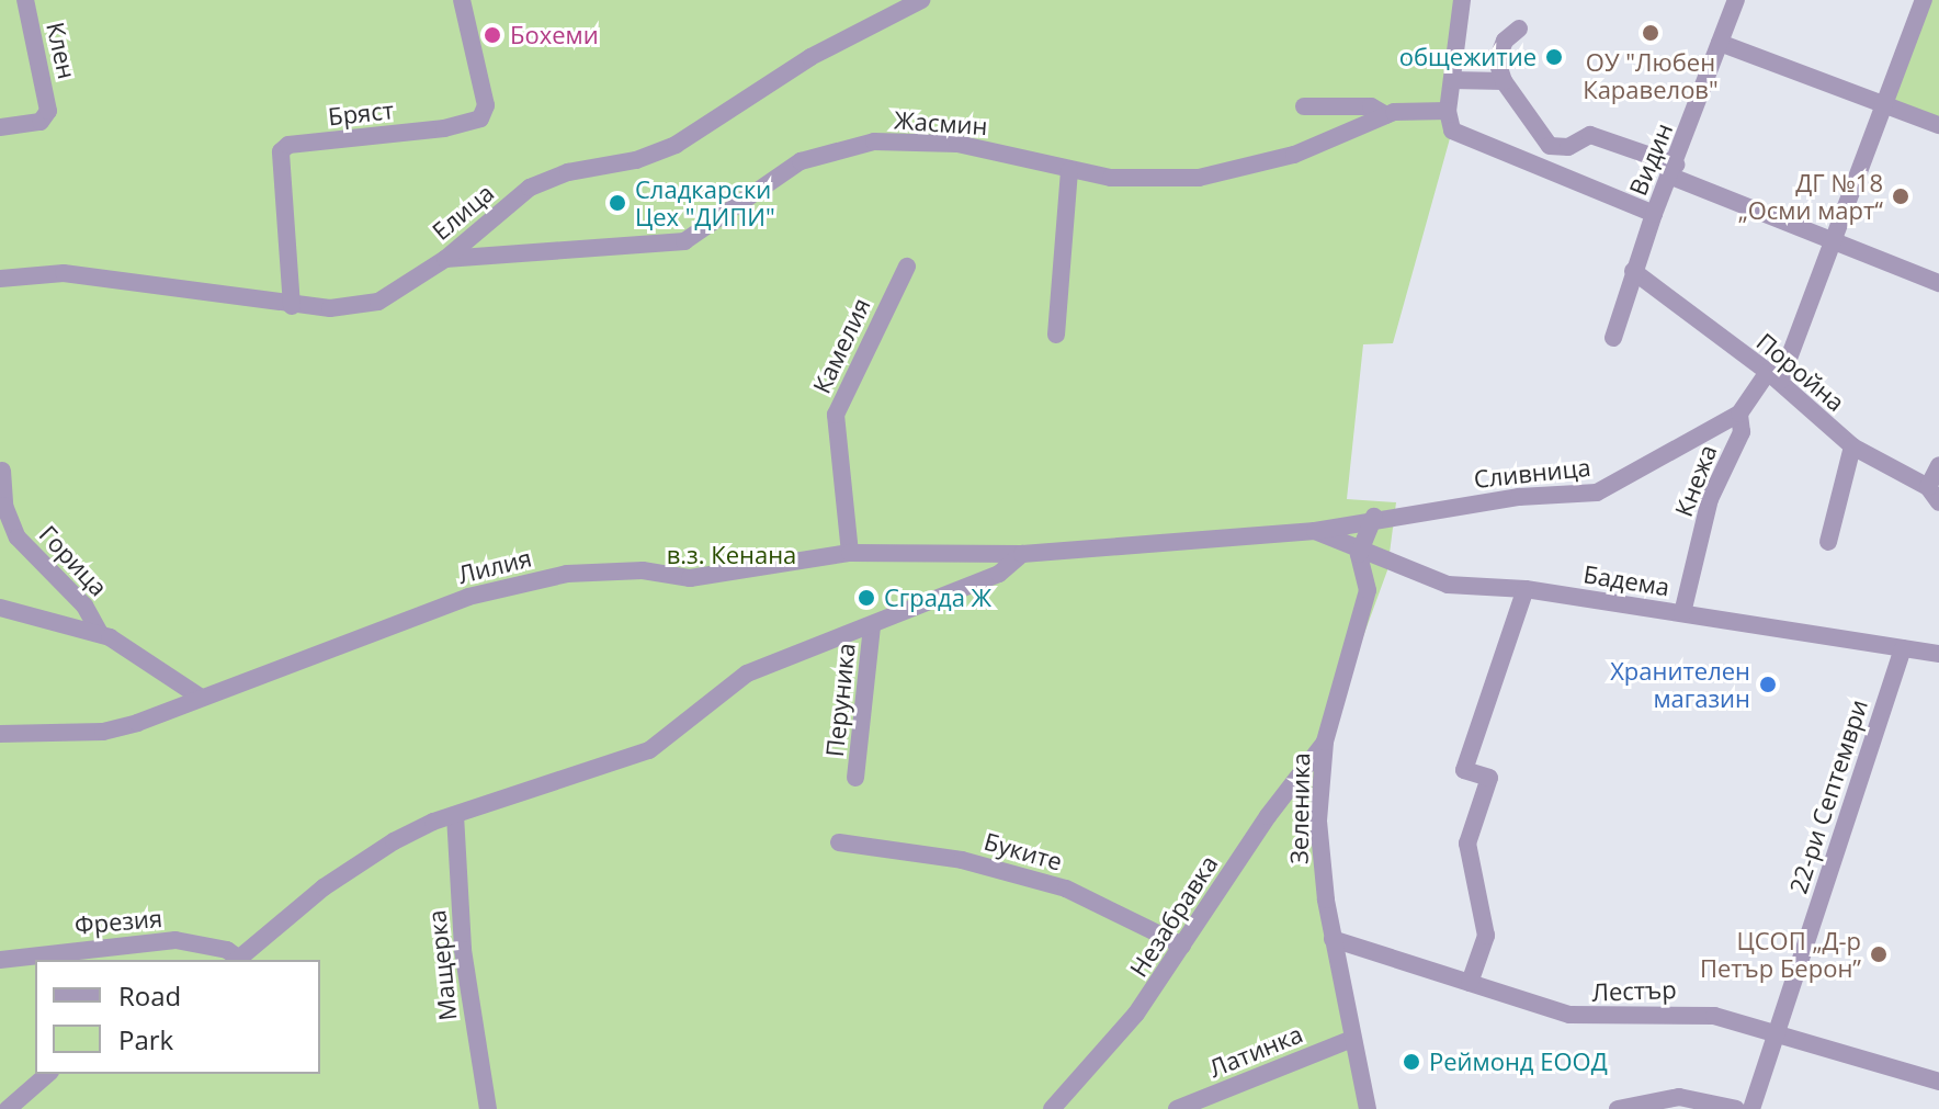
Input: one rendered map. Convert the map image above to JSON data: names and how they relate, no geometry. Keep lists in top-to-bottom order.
{
  "streets": {
    "street": [
      "Клен",
      "Бряст",
      "Жасмин",
      "Видин",
      "Елица",
      "Камелия",
      "Поройна",
      "Сливница",
      "Кнежа",
      "Горица",
      "Лилия",
      "Бадема",
      "Перуника",
      "22-ри Септември",
      "Зеленика",
      "Буките",
      "Незабравка",
      "Фрезия",
      "Мащерка",
      "Лестър",
      "Латинка"
    ]
  },
  "crossings": [
    ["Бряст", "Елица"],
    ["Жасмин", "Елица"],
    ["Видин", "Поройна"],
    ["Камелия", "Лилия"],
    ["Поройна", "Сливница"],
    ["Сливница", "Кнежа"],
    ["Сливница", "Лилия"],
    ["Сливница", "Бадема"],
    ["Сливница", "Зеленика"],
    ["Кнежа", "Бадема"],
    ["Лилия", "Бадема"],
    ["Бадема", "22-ри Септември"],
    ["Бадема", "Зеленика"],
    ["22-ри Септември", "Лестър"],
    ["Зеленика", "Незабравка"],
    ["Зеленика", "Лестър"],
    ["Зеленика", "Латинка"],
    ["Буките", "Незабравка"]
  ],
  "parks": ["в.з. Кенана"],
  "places": [
    "ОУ \"Любен Каравелов\"",
    "Бохеми",
    "общежитие",
    "ДГ №18 „Осми март“",
    "Сладкарски Цех \"ДИПИ\"",
    "Сграда Ж",
    "Хранителен магазин",
    "ЦСОП „Д-р Петър Берон”",
    "Реймонд ЕООД"
  ],
  "legend": ["Road", "Park"]
}
